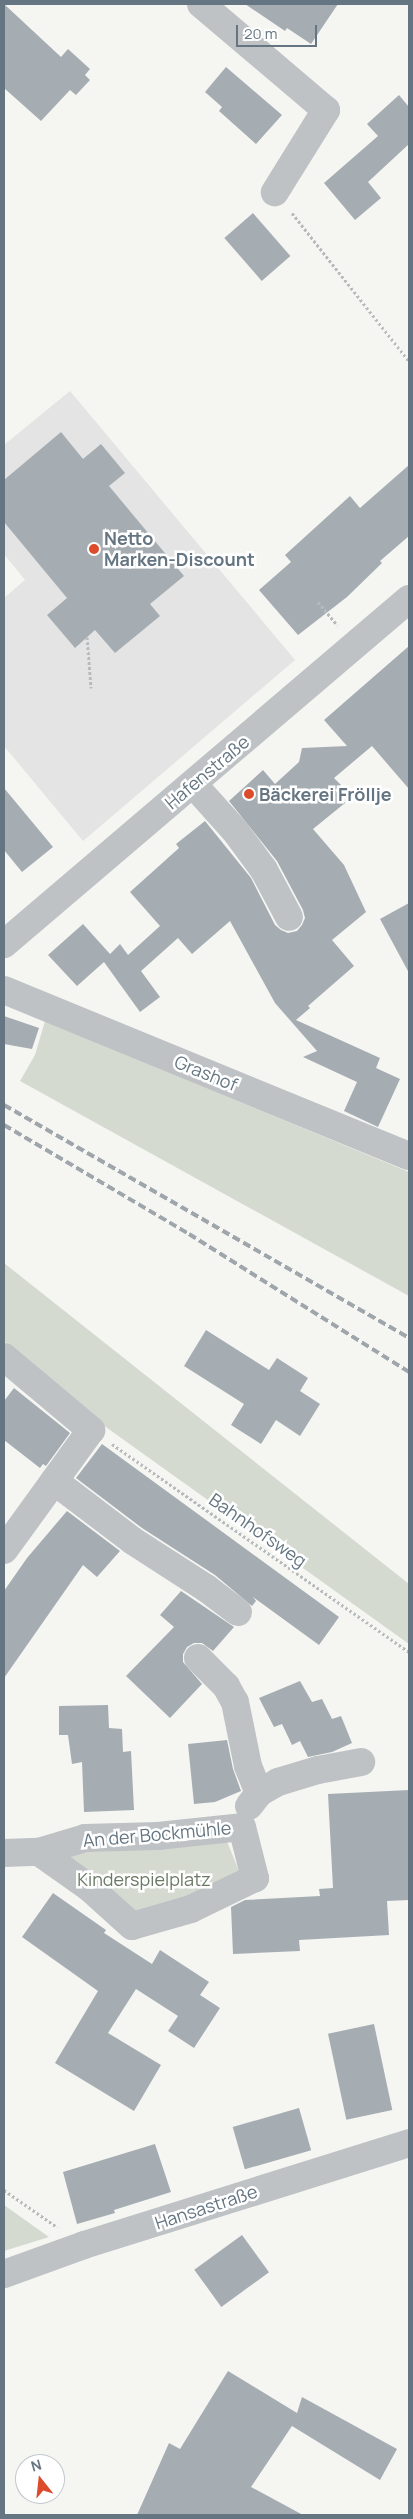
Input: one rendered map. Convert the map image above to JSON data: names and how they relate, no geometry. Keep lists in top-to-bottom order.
{
  "streets": {
    "street": [
      "Hafenstraße",
      "Grashof",
      "An der Bockmühle",
      "Hansastraße"
    ],
    "path": ["Bahnhofsweg"]
  },
  "parks": ["Kinderspielplatz"],
  "places": ["Netto Marken-Discount", "Bäckerei Fröllje"],
  "scale_bar": "20 m",
  "north": "top"
}
